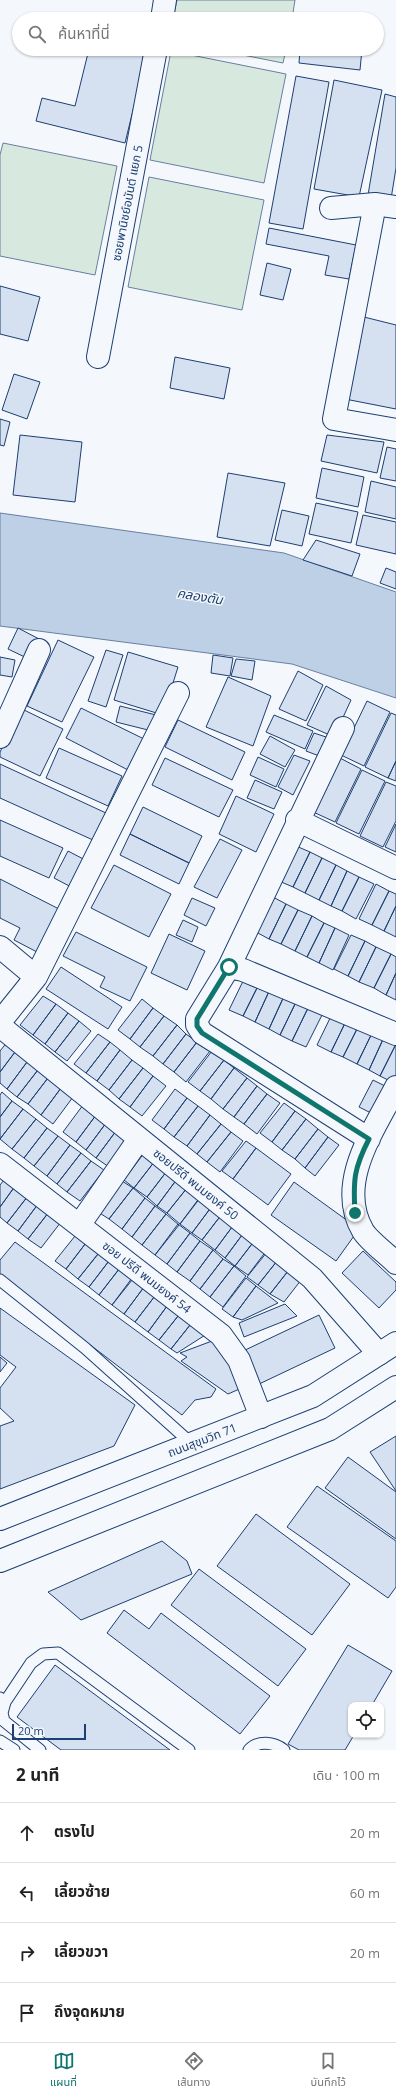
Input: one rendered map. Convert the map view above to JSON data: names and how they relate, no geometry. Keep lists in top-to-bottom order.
{
  "streets": {
    "street": [
      "ซอยพานิชย์อนันต์ แยก 5",
      "ซอยปรีดี พนมยงค์ 50",
      "ซอย ปรีดี พนมยงค์ 54",
      "ถนนสุขุมวิท 71"
    ]
  },
  "crossings": [
    ["ซอยปรีดี พนมยงค์ 50", "ถนนสุขุมวิท 71"],
    ["ซอย ปรีดี พนมยงค์ 54", "ถนนสุขุมวิท 71"]
  ],
  "water": ["คลองตัน"],
  "scale_bar": "20 m",
  "page": {
    "search": "ค้นหาที่นี่",
    "scale": "20 m",
    "heading": ["2 นาที", "เดิน · 100 m"],
    "list": [
      ["ตรงไป", "20 m"],
      ["เลี้ยวซ้าย", "60 m"],
      ["เลี้ยวขวา", "20 m"],
      "ถึงจุดหมาย"
    ],
    "nav": ["แผนที่", "เส้นทาง", "บันทึกไว้"]
  }
}
